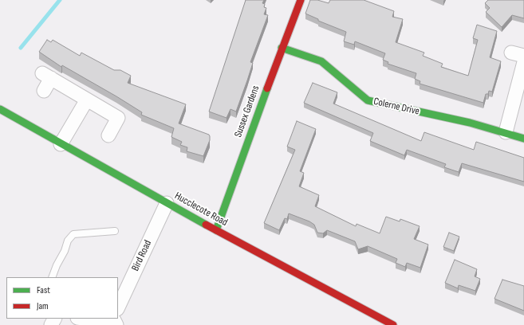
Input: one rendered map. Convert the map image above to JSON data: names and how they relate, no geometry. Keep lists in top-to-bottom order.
{
  "streets": {
    "street": [
      "Colerne Drive",
      "Sussex Gardens",
      "Hucclecote Road",
      "Bird Road"
    ]
  },
  "crossings": [
    ["Colerne Drive", "Sussex Gardens"],
    ["Sussex Gardens", "Hucclecote Road"],
    ["Hucclecote Road", "Bird Road"]
  ],
  "legend": ["Fast", "Jam"]
}
